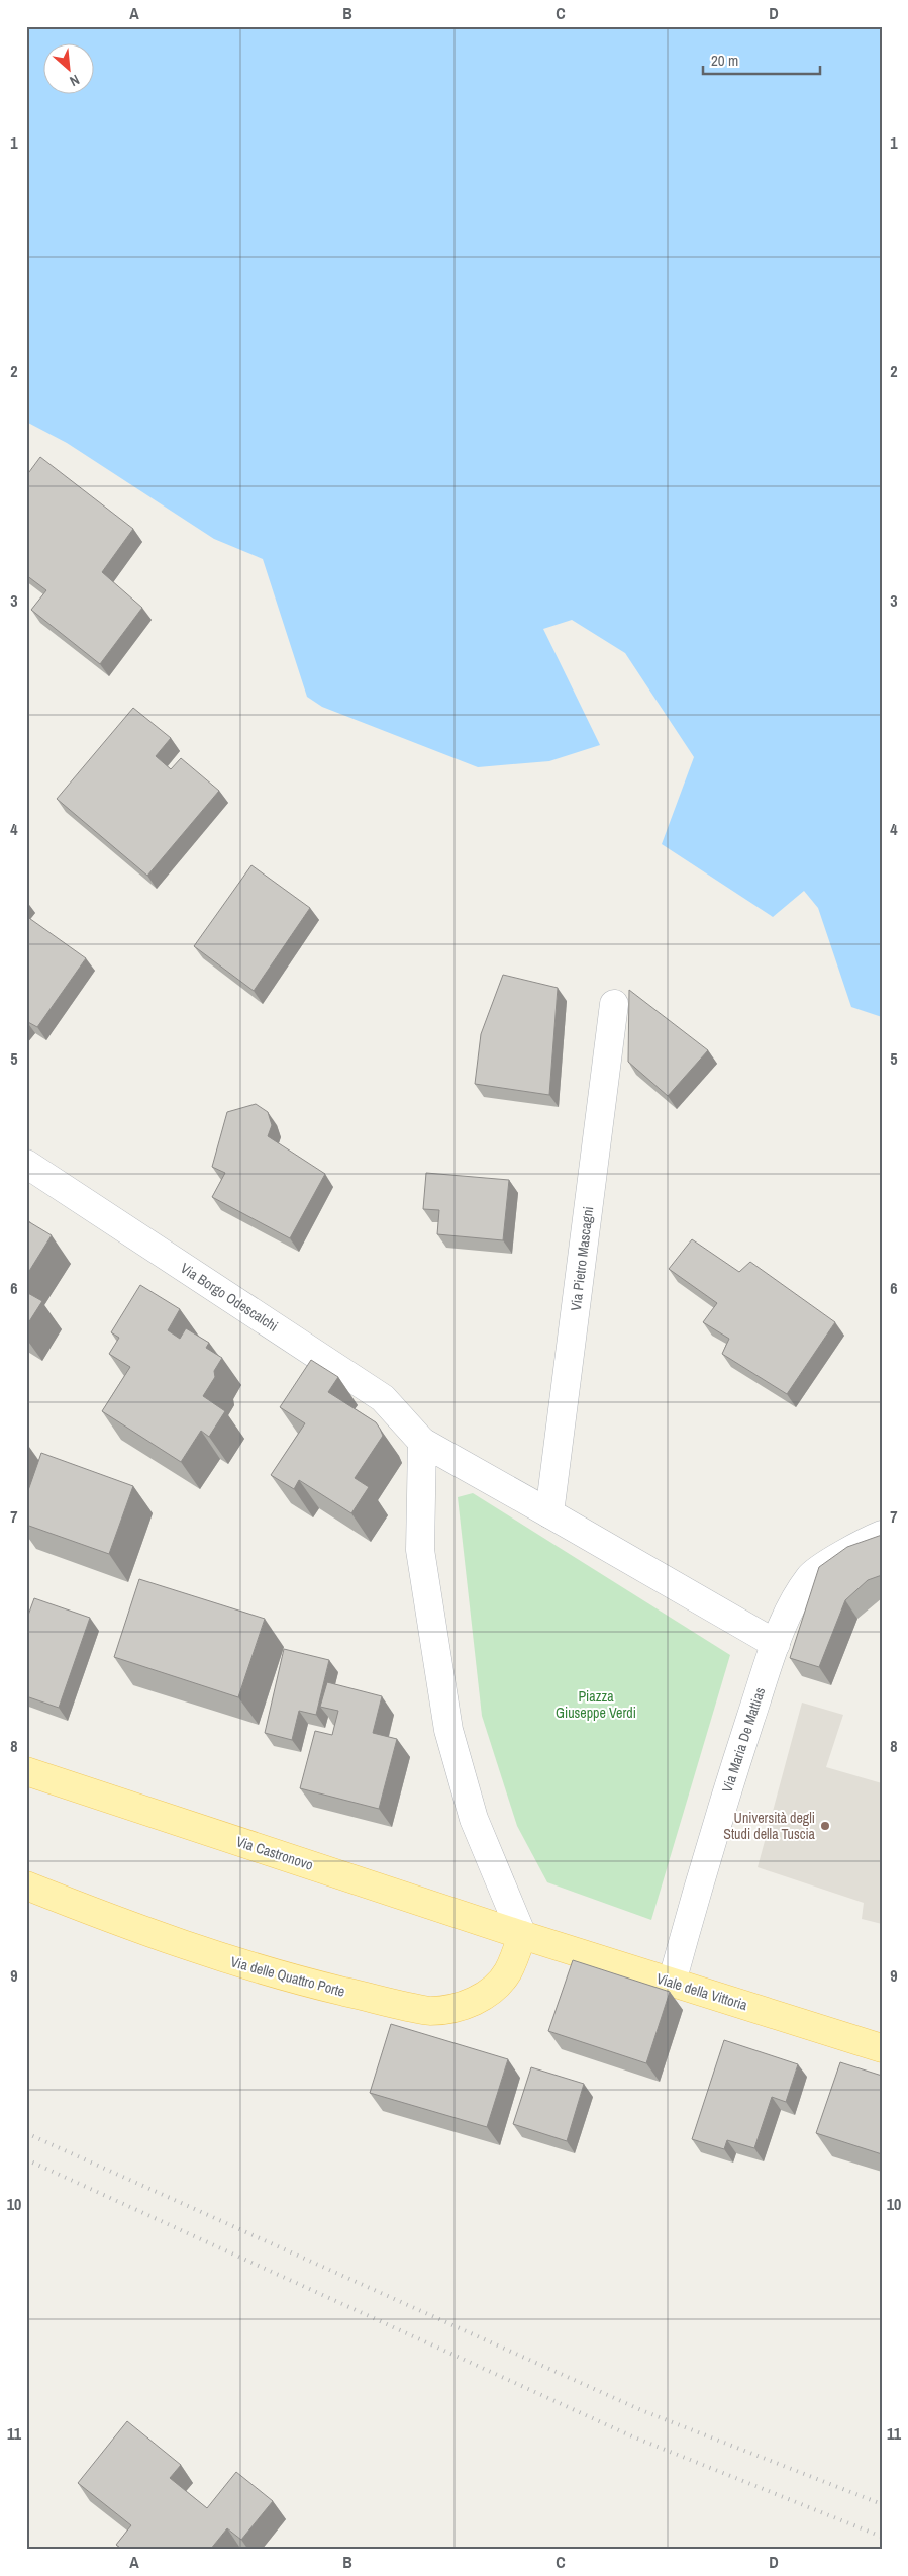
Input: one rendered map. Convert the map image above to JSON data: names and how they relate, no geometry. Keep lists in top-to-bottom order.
{
  "streets": {
    "main road": ["Via Castronovo", "Via delle Quattro Porte", "Viale della Vittoria"],
    "street": ["Via Pietro Mascagni", "Via Borgo Odescalchi", "Via Maria De Mattias"]
  },
  "crossings": [
    ["Via Maria De Mattias", "Viale della Vittoria"],
    ["Via Castronovo", "Via delle Quattro Porte"],
    ["Via Castronovo", "Viale della Vittoria"],
    ["Via delle Quattro Porte", "Viale della Vittoria"]
  ],
  "parks": ["Piazza Giuseppe Verdi"],
  "places": ["Università degli Studi della Tuscia"],
  "scale_bar": "20 m",
  "north": "bottom right",
  "grid": {
    "columns": [
      "A",
      "B",
      "C",
      "D"
    ],
    "rows": [
      "1",
      "2",
      "3",
      "4",
      "5",
      "6",
      "7",
      "8",
      "9",
      "10",
      "11"
    ]
  }
}
